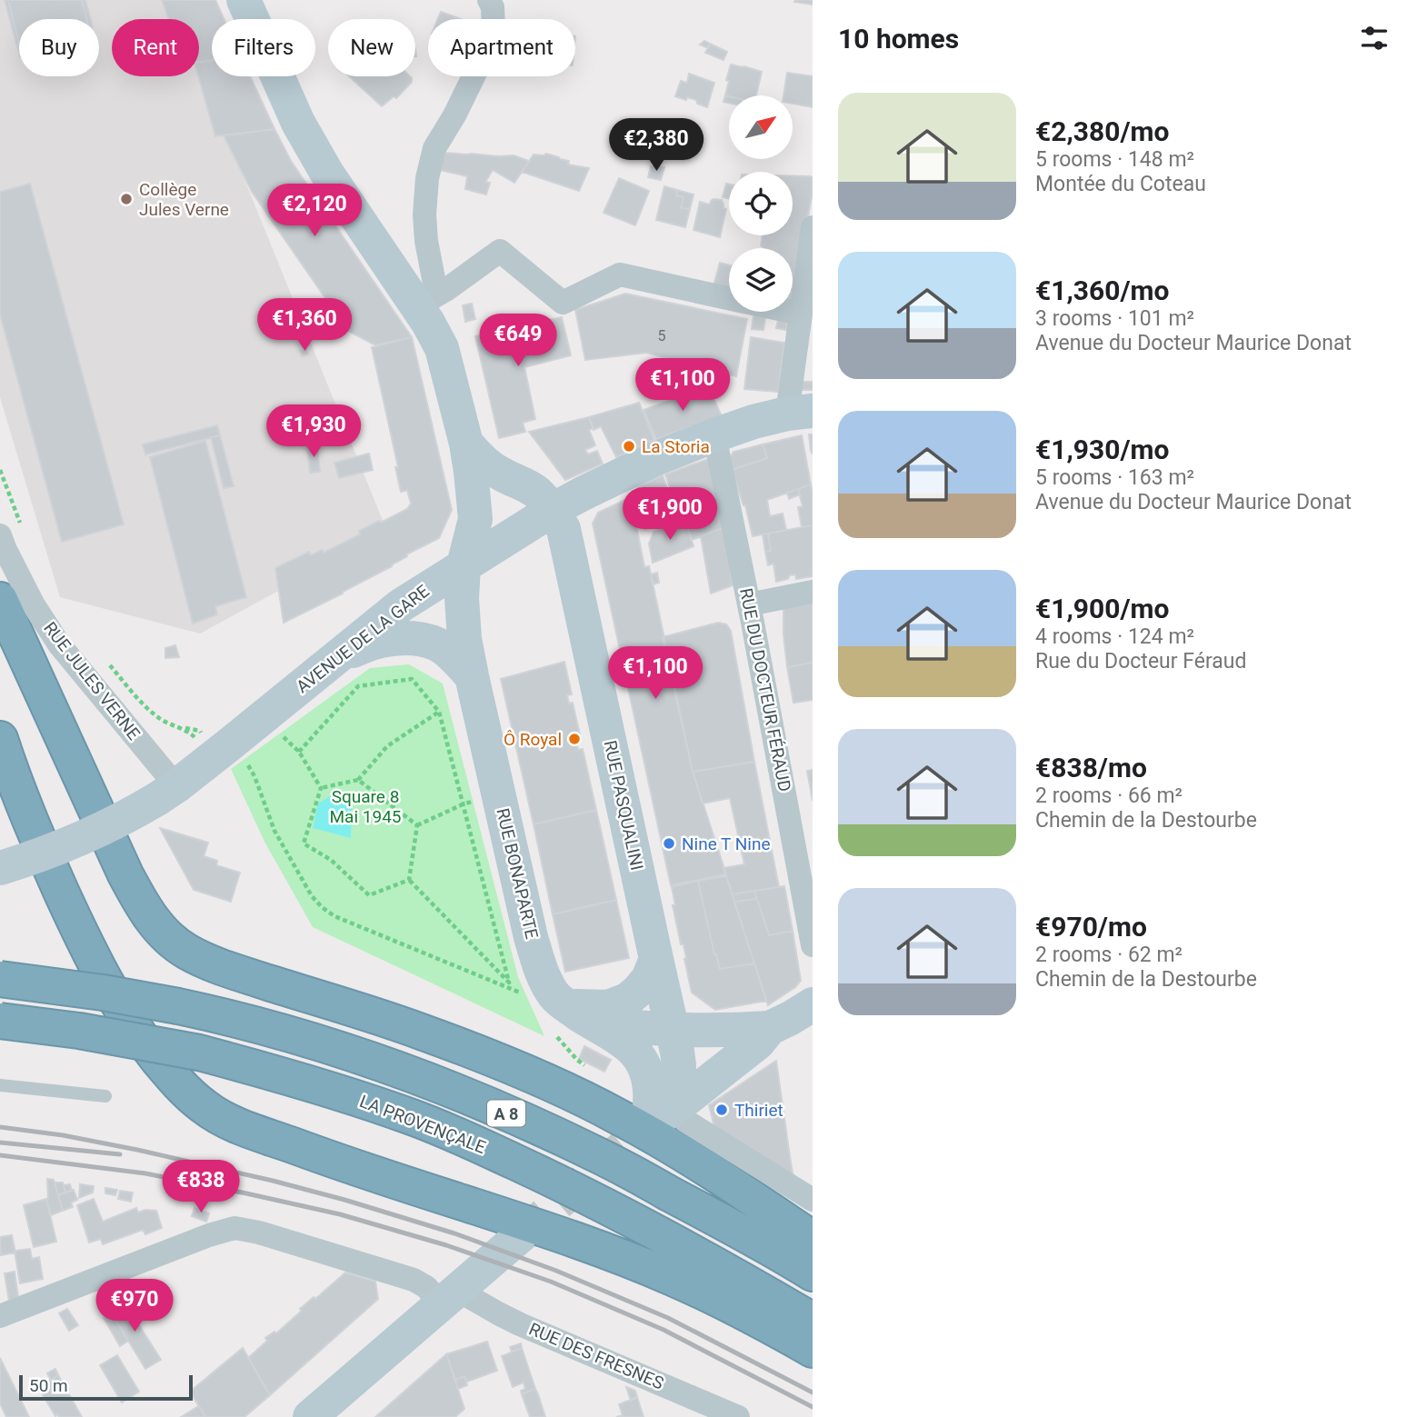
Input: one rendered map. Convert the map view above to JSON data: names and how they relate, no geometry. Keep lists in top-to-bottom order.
{
  "streets": {
    "highway": ["A 8", "LA PROVENÇALE"],
    "main road": ["AVENUE DE LA GARE", "RUE PASQUALINI", "RUE BONAPARTE"],
    "street": ["RUE JULES VERNE", "RUE DU DOCTEUR FÉRAUD", "RUE DES FRESNES"]
  },
  "crossings": [
    ["AVENUE DE LA GARE", "RUE JULES VERNE"],
    ["AVENUE DE LA GARE", "RUE DU DOCTEUR FÉRAUD"],
    ["AVENUE DE LA GARE", "RUE PASQUALINI"],
    ["AVENUE DE LA GARE", "RUE BONAPARTE"]
  ],
  "parks": ["Square 8 Mai 1945"],
  "places": [
    "Collège Jules Verne",
    "La Storia",
    "Ô Royal",
    "Nine T Nine",
    "Thiriet"
  ],
  "house_numbers": ["5"],
  "scale_bar": "50 m",
  "north": "top right",
  "page": {
    "heading": "10 homes",
    "chip": [
      "Buy",
      "Rent",
      "Filters",
      "New",
      "Apartment"
    ],
    "list": [
      {
        "name": "€2,380/mo",
        "note": "5 rooms · 148 m² · Montée du Coteau"
      },
      {
        "name": "€1,360/mo",
        "note": "3 rooms · 101 m² · Avenue du Docteur Maurice Donat"
      },
      {
        "name": "€1,930/mo",
        "note": "5 rooms · 163 m² · Avenue du Docteur Maurice Donat"
      },
      {
        "name": "€1,900/mo",
        "note": "4 rooms · 124 m² · Rue du Docteur Féraud"
      },
      {
        "name": "€838/mo",
        "note": "2 rooms · 66 m² · Chemin de la Destourbe"
      },
      {
        "name": "€970/mo",
        "note": "2 rooms · 62 m² · Chemin de la Destourbe"
      }
    ],
    "price": [
      "€2,380",
      "€2,120",
      "€1,360",
      "€649",
      "€1,100",
      "€1,930",
      "€1,900",
      "€1,100",
      "€838",
      "€970"
    ],
    "scale": "50 m"
  }
}
